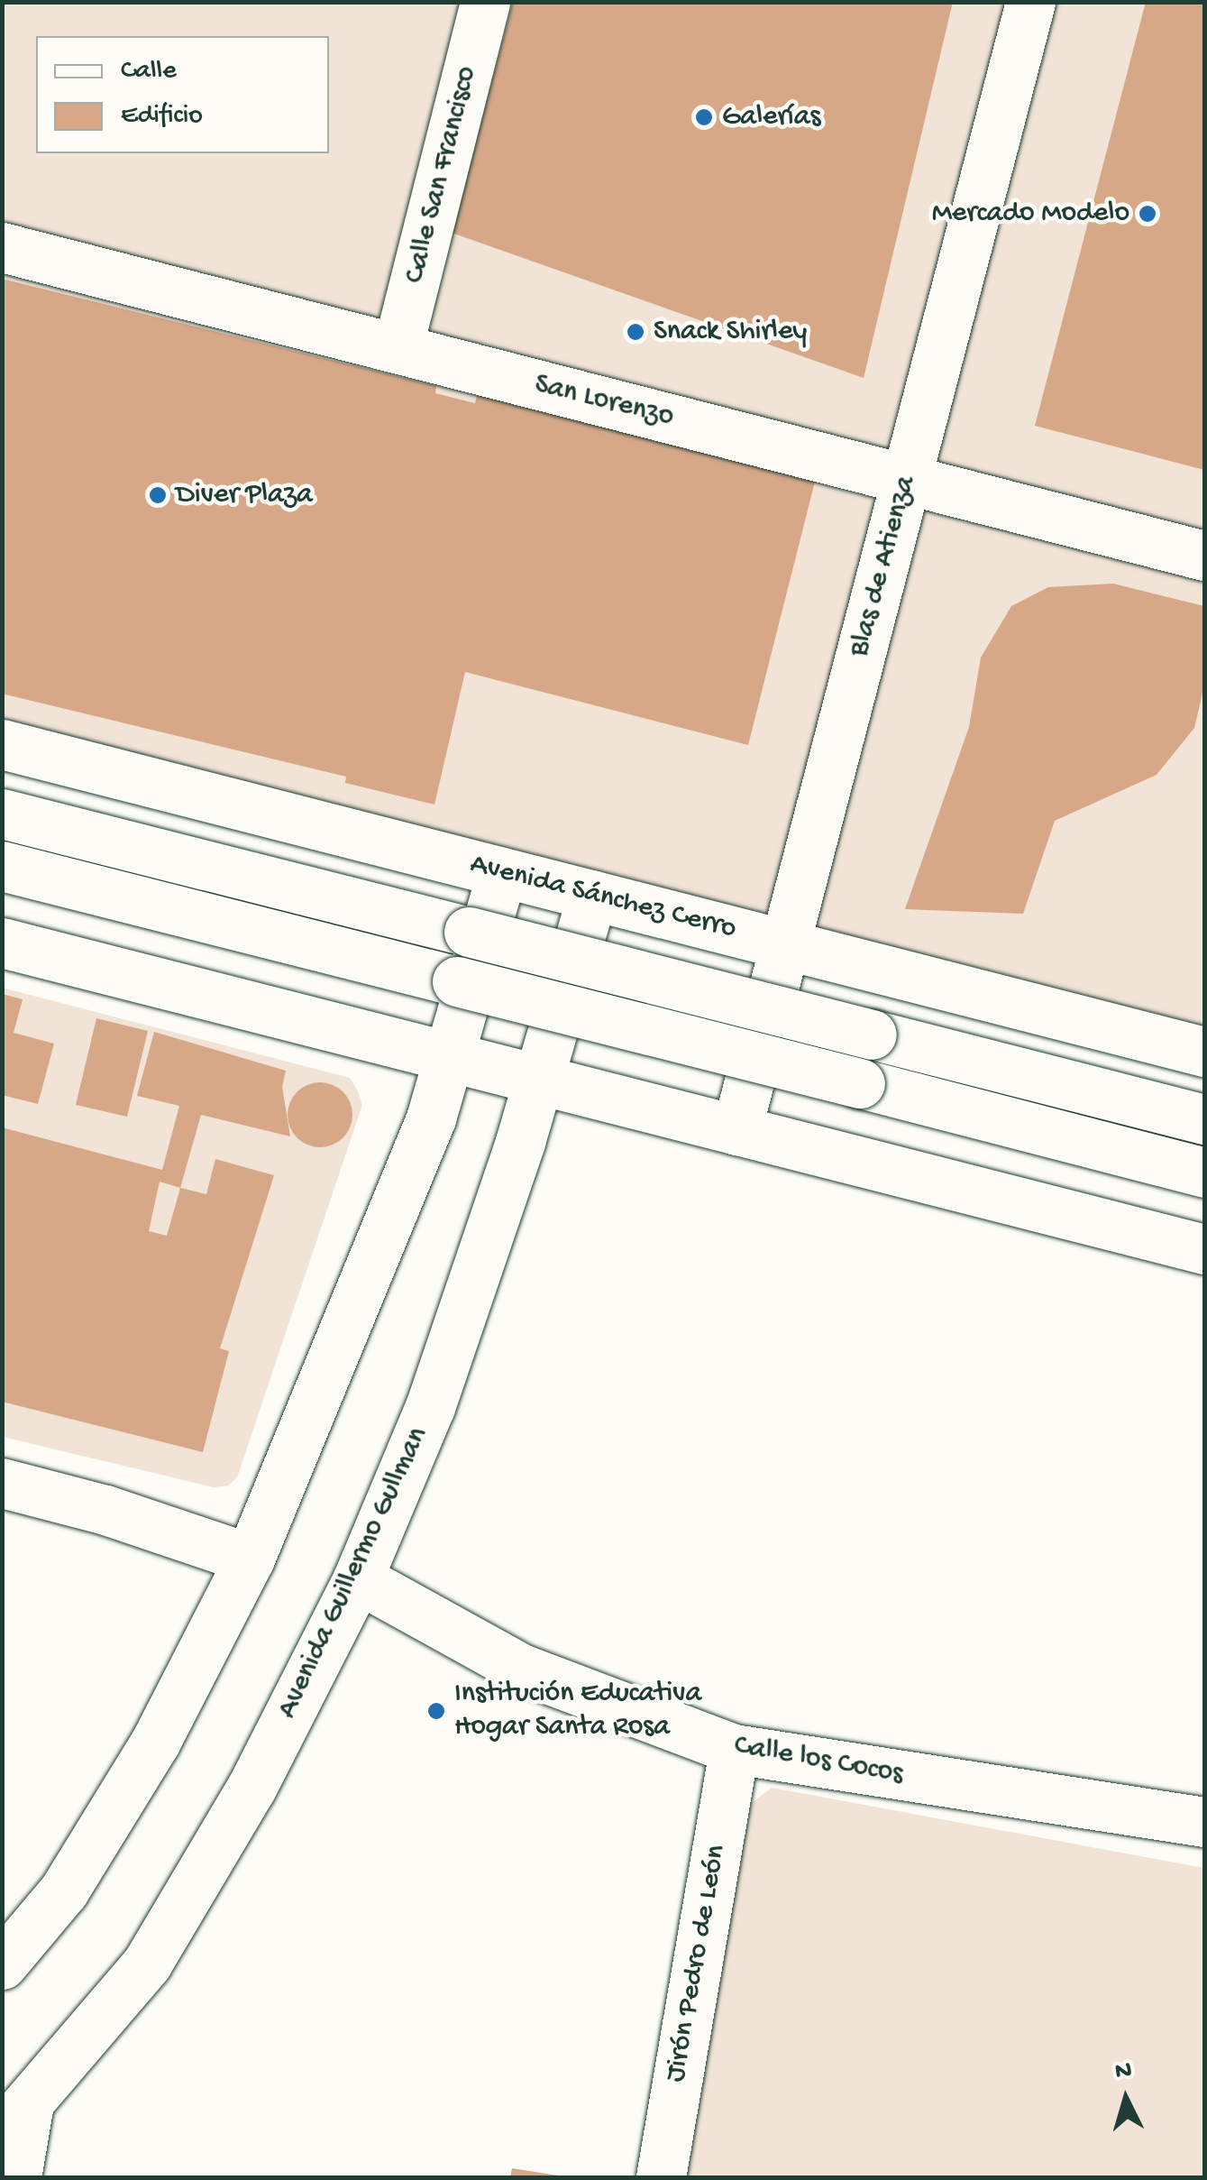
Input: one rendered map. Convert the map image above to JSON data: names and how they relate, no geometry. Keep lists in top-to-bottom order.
{
  "streets": {
    "main road": [
      "Calle San Francisco",
      "San Lorenzo",
      "Blas de Atienza",
      "Avenida Sánchez Cerro",
      "Avenida Guillermo Gullman",
      "Calle los Cocos",
      "Jirón Pedro de León"
    ]
  },
  "crossings": [
    ["Calle San Francisco", "San Lorenzo"],
    ["San Lorenzo", "Blas de Atienza"],
    ["Blas de Atienza", "Avenida Sánchez Cerro"],
    ["Avenida Sánchez Cerro", "Avenida Guillermo Gullman"],
    ["Avenida Guillermo Gullman", "Calle los Cocos"],
    ["Calle los Cocos", "Jirón Pedro de León"]
  ],
  "places": [
    "Galerías",
    "Mercado Modelo",
    "Snack Shirley",
    "Diver Plaza",
    "Institución Educativa Hogar Santa Rosa"
  ],
  "legend": ["Calle", "Edificio"],
  "north": "top"
}
